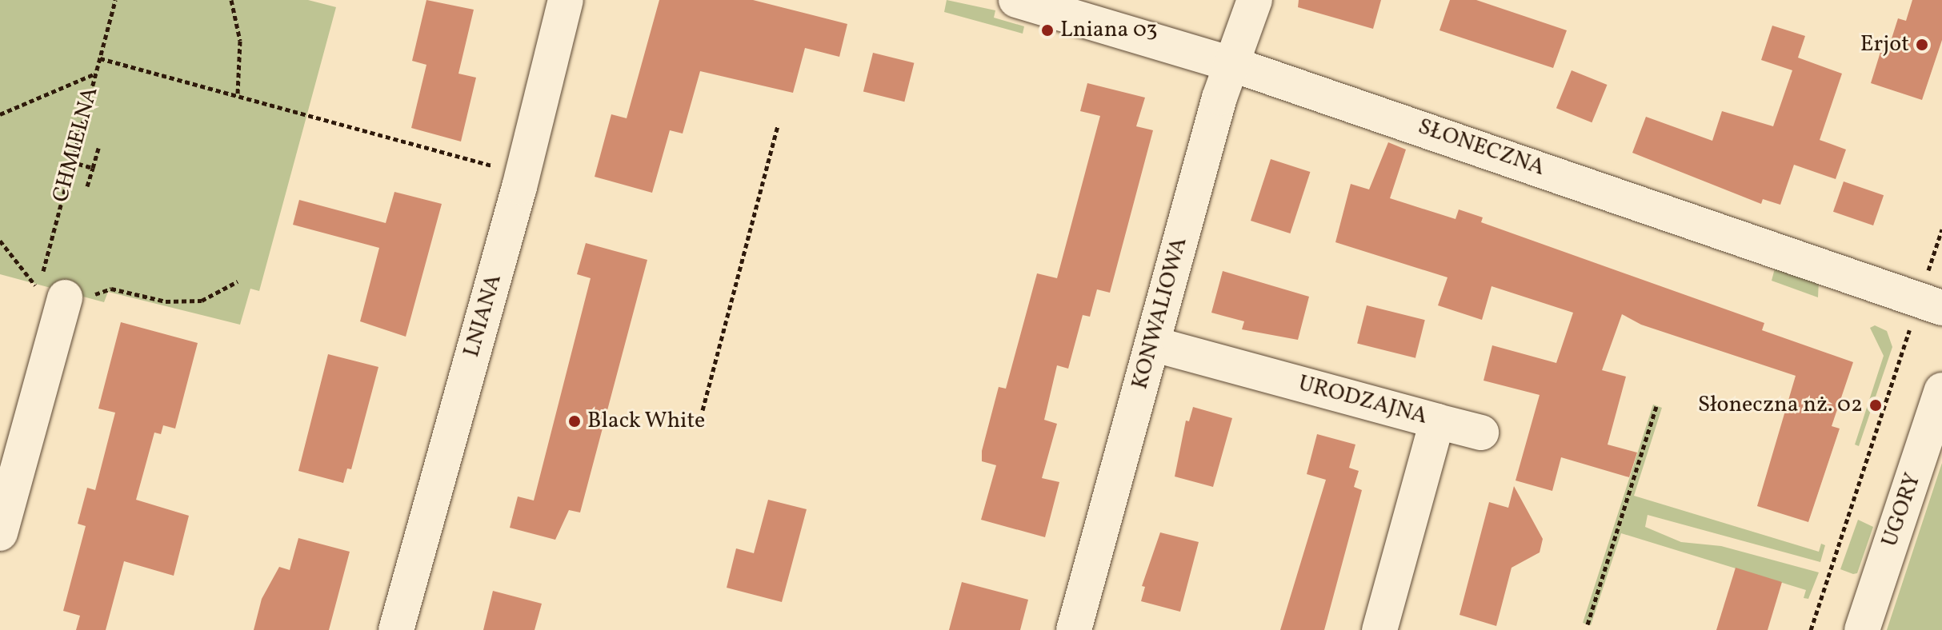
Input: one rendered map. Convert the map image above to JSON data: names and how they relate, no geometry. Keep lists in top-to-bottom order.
{
  "streets": {
    "street": [
      "SŁONECZNA",
      "KONWALIOWA",
      "LNIANA",
      "URODZAJNA",
      "UGORY"
    ],
    "path": ["CHMIELNA"]
  },
  "crossings": [
    ["SŁONECZNA", "KONWALIOWA"],
    ["KONWALIOWA", "URODZAJNA"]
  ],
  "places": [
    "Lniana 03",
    "Erjot",
    "Słoneczna nż. 02",
    "Black White"
  ]
}
